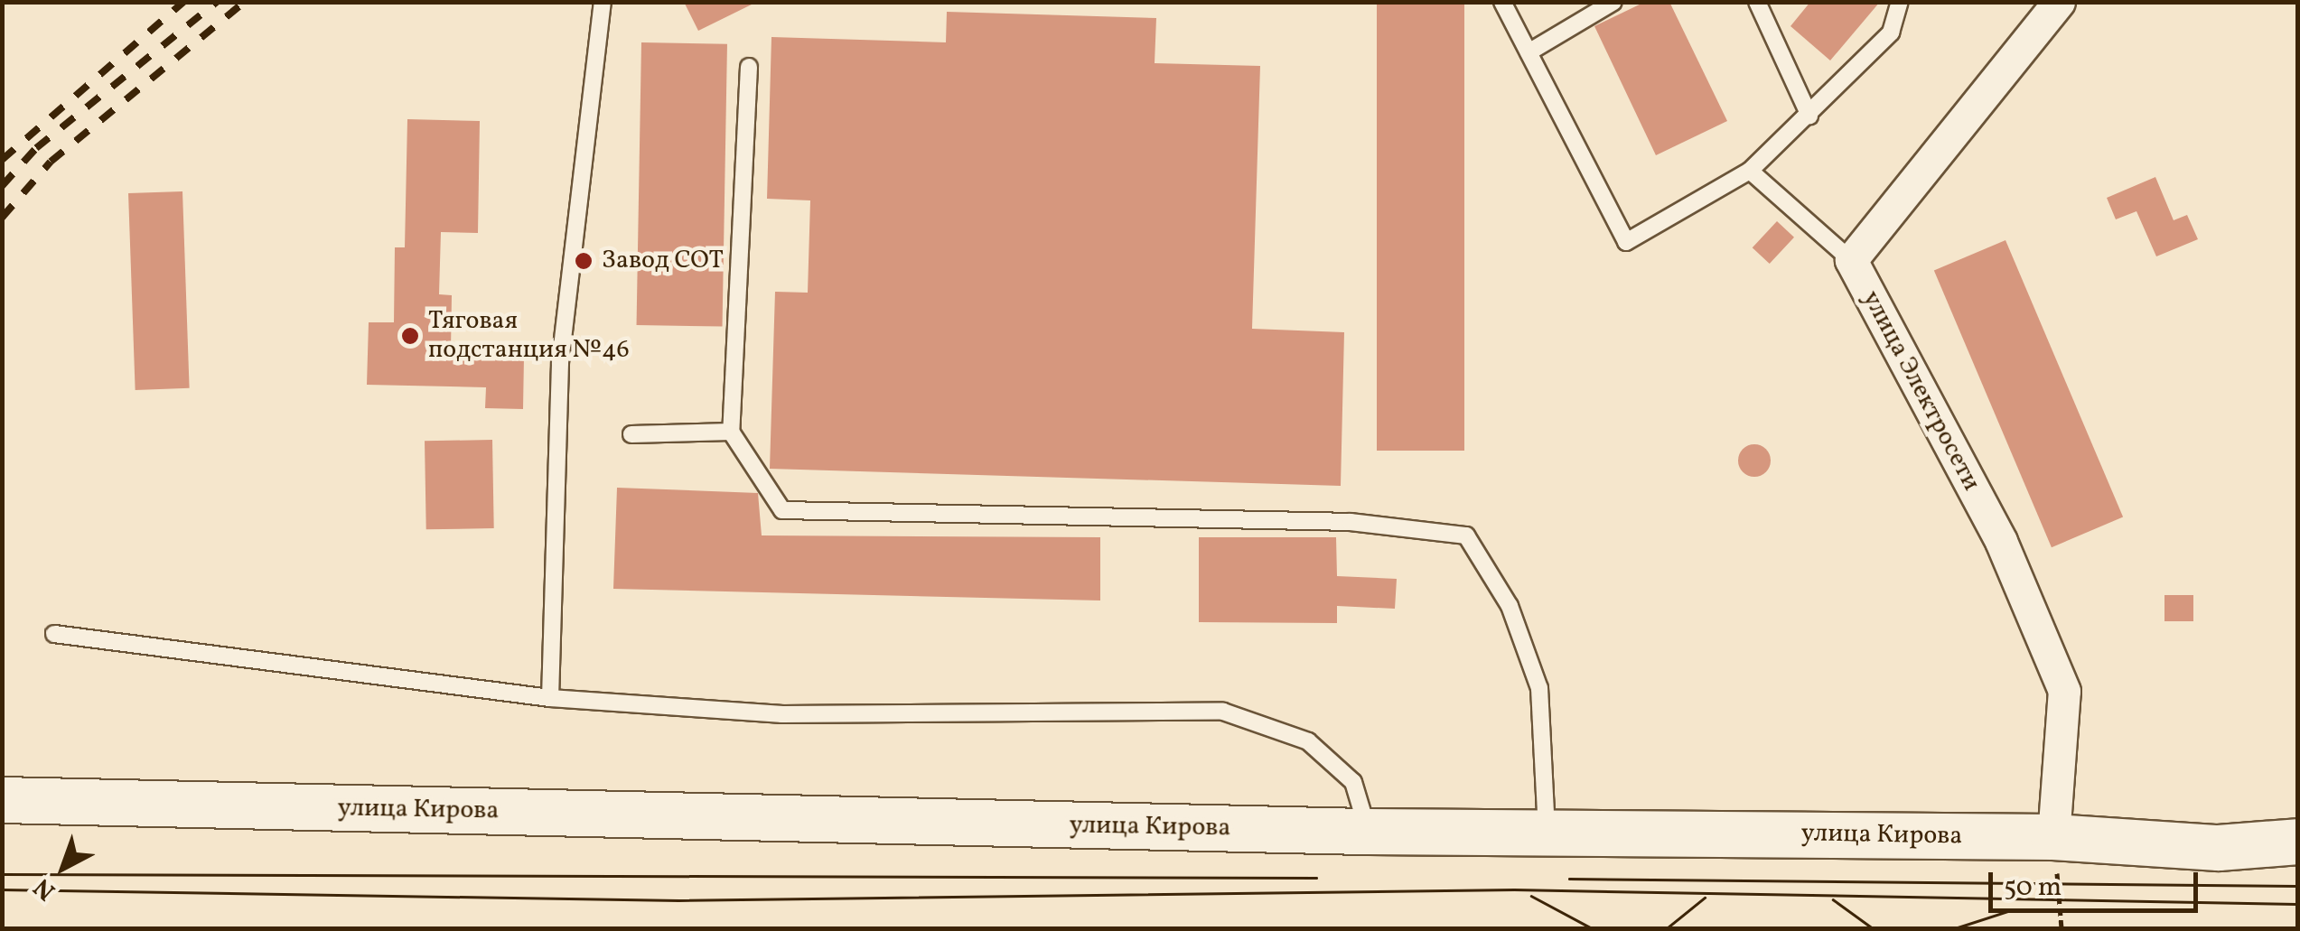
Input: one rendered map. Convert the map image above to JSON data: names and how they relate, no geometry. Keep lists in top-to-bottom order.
{
  "streets": {
    "main road": ["улица Кирова"],
    "street": ["улица Электросети"]
  },
  "crossings": [
    ["улица Электросети", "улица Кирова"]
  ],
  "places": ["Завод СОТ", "Тяговая подстанция №46"],
  "scale_bar": "50 m",
  "north": "bottom left"
}
